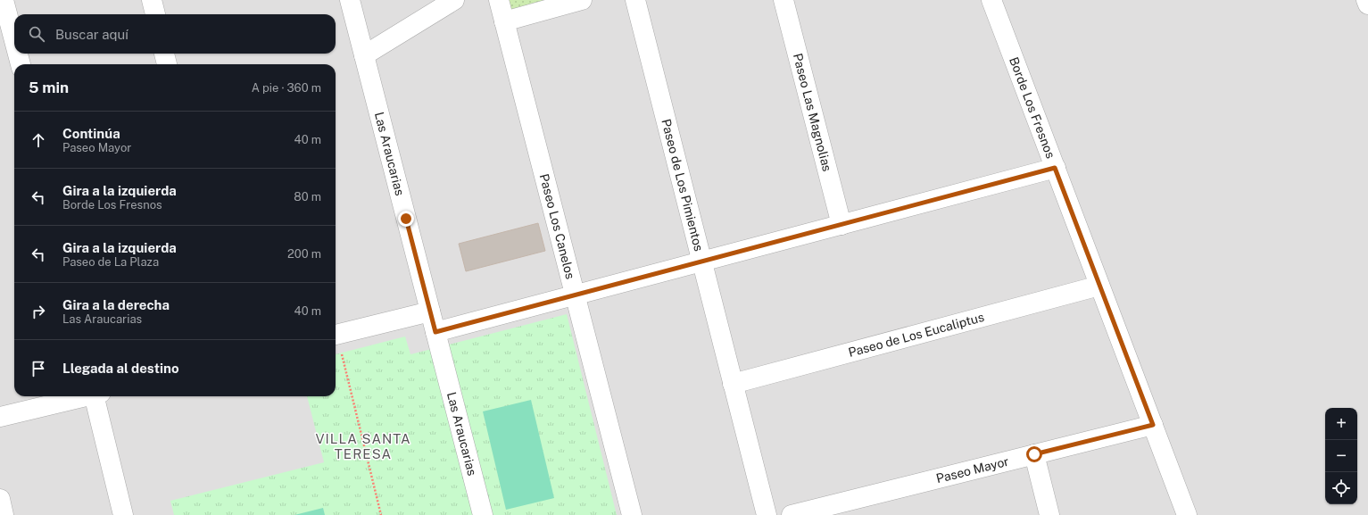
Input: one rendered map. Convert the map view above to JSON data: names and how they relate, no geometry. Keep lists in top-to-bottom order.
{
  "streets": {
    "street": [
      "Borde Los Fresnos",
      "Paseo Las Magnolias",
      "Las Araucarias",
      "Paseo de Los Pimientos",
      "Paseo Los Canelos",
      "Paseo de Los Eucaliptus",
      "Paseo Mayor"
    ]
  },
  "crossings": [
    ["Borde Los Fresnos", "Paseo de Los Eucaliptus"],
    ["Borde Los Fresnos", "Paseo Mayor"],
    ["Paseo de Los Pimientos", "Paseo de Los Eucaliptus"]
  ],
  "districts": ["VILLA SANTA TERESA"],
  "page": {
    "search": "Buscar aquí",
    "heading": ["5 min", "A pie · 360 m"],
    "list": [
      ["Continúa", "Paseo Mayor", "40 m"],
      ["Gira a la izquierda", "Borde Los Fresnos", "80 m"],
      ["Gira a la izquierda", "Paseo de La Plaza", "200 m"],
      ["Gira a la derecha", "Las Araucarias", "40 m"],
      "Llegada al destino"
    ],
    "map_buttons": ["+", "−"]
  }
}
